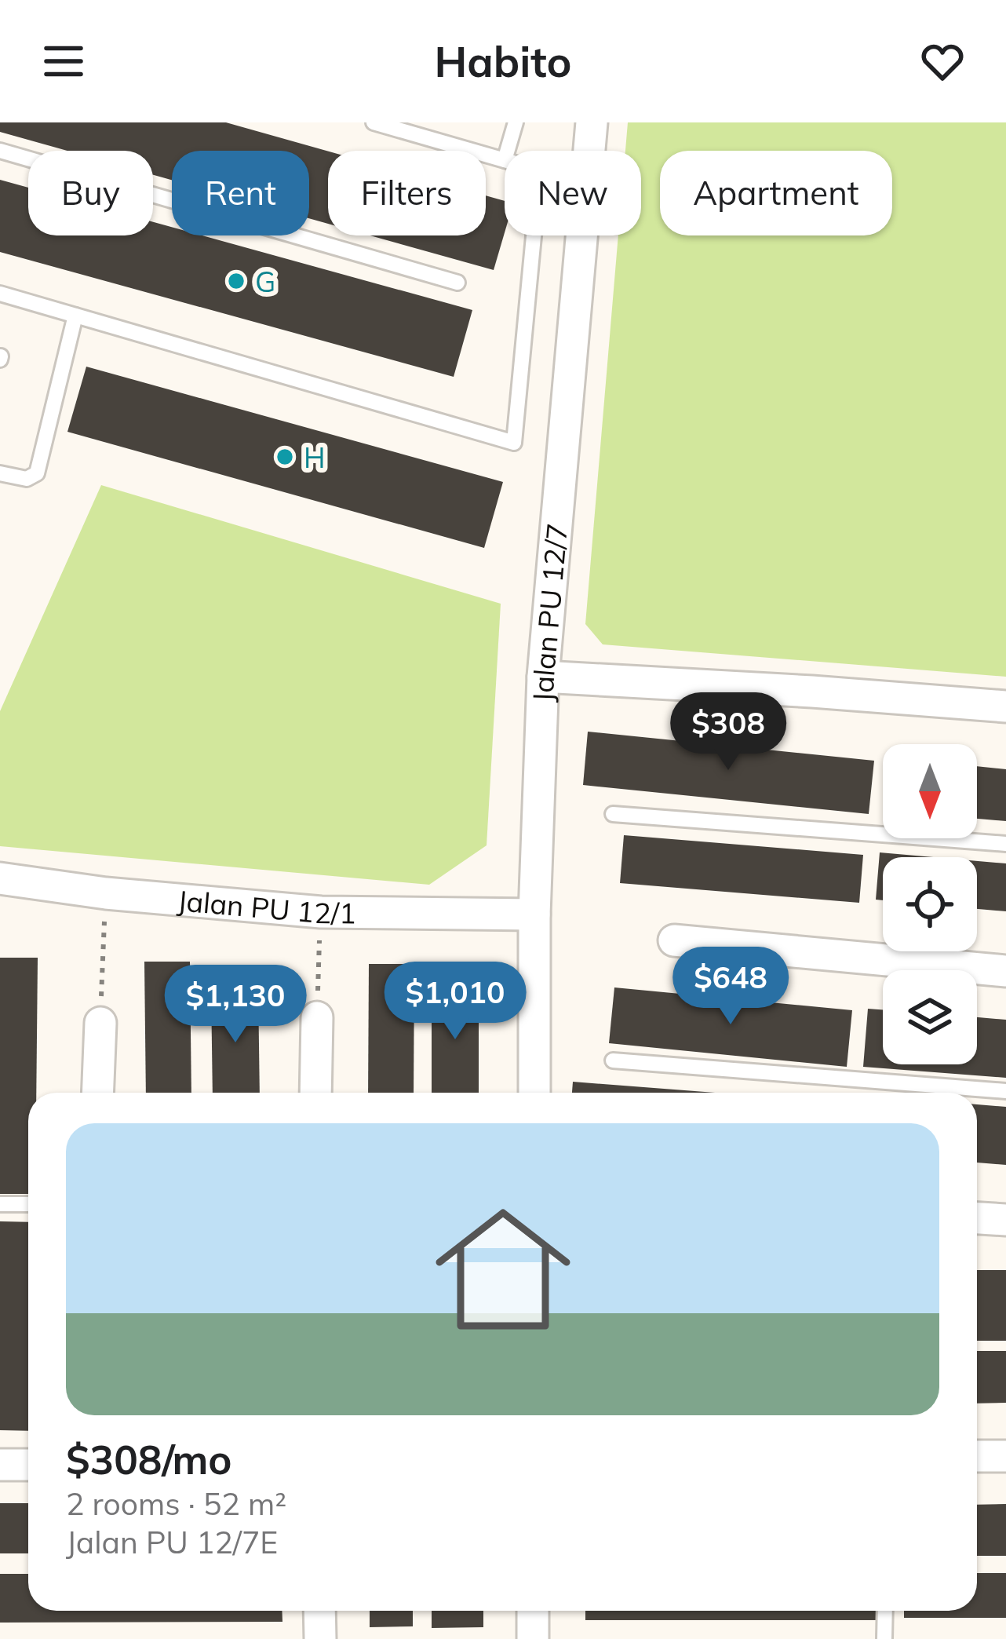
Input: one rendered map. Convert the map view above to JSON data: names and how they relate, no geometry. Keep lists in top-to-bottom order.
{
  "streets": {
    "street": ["Jalan PU 12/7", "Jalan PU 12/1"]
  },
  "crossings": [
    ["Jalan PU 12/7", "Jalan PU 12/1"]
  ],
  "places": ["G", "H"],
  "north": "bottom",
  "page": {
    "header": "Habito",
    "chip": [
      "Buy",
      "Rent",
      "Filters",
      "New",
      "Apartment"
    ],
    "price": [
      "$308",
      "$648",
      "$1,010",
      "$1,130"
    ],
    "list": [
      {
        "name": "$308/mo",
        "note": "2 rooms · 52 m² · Jalan PU 12/7E"
      }
    ]
  }
}
